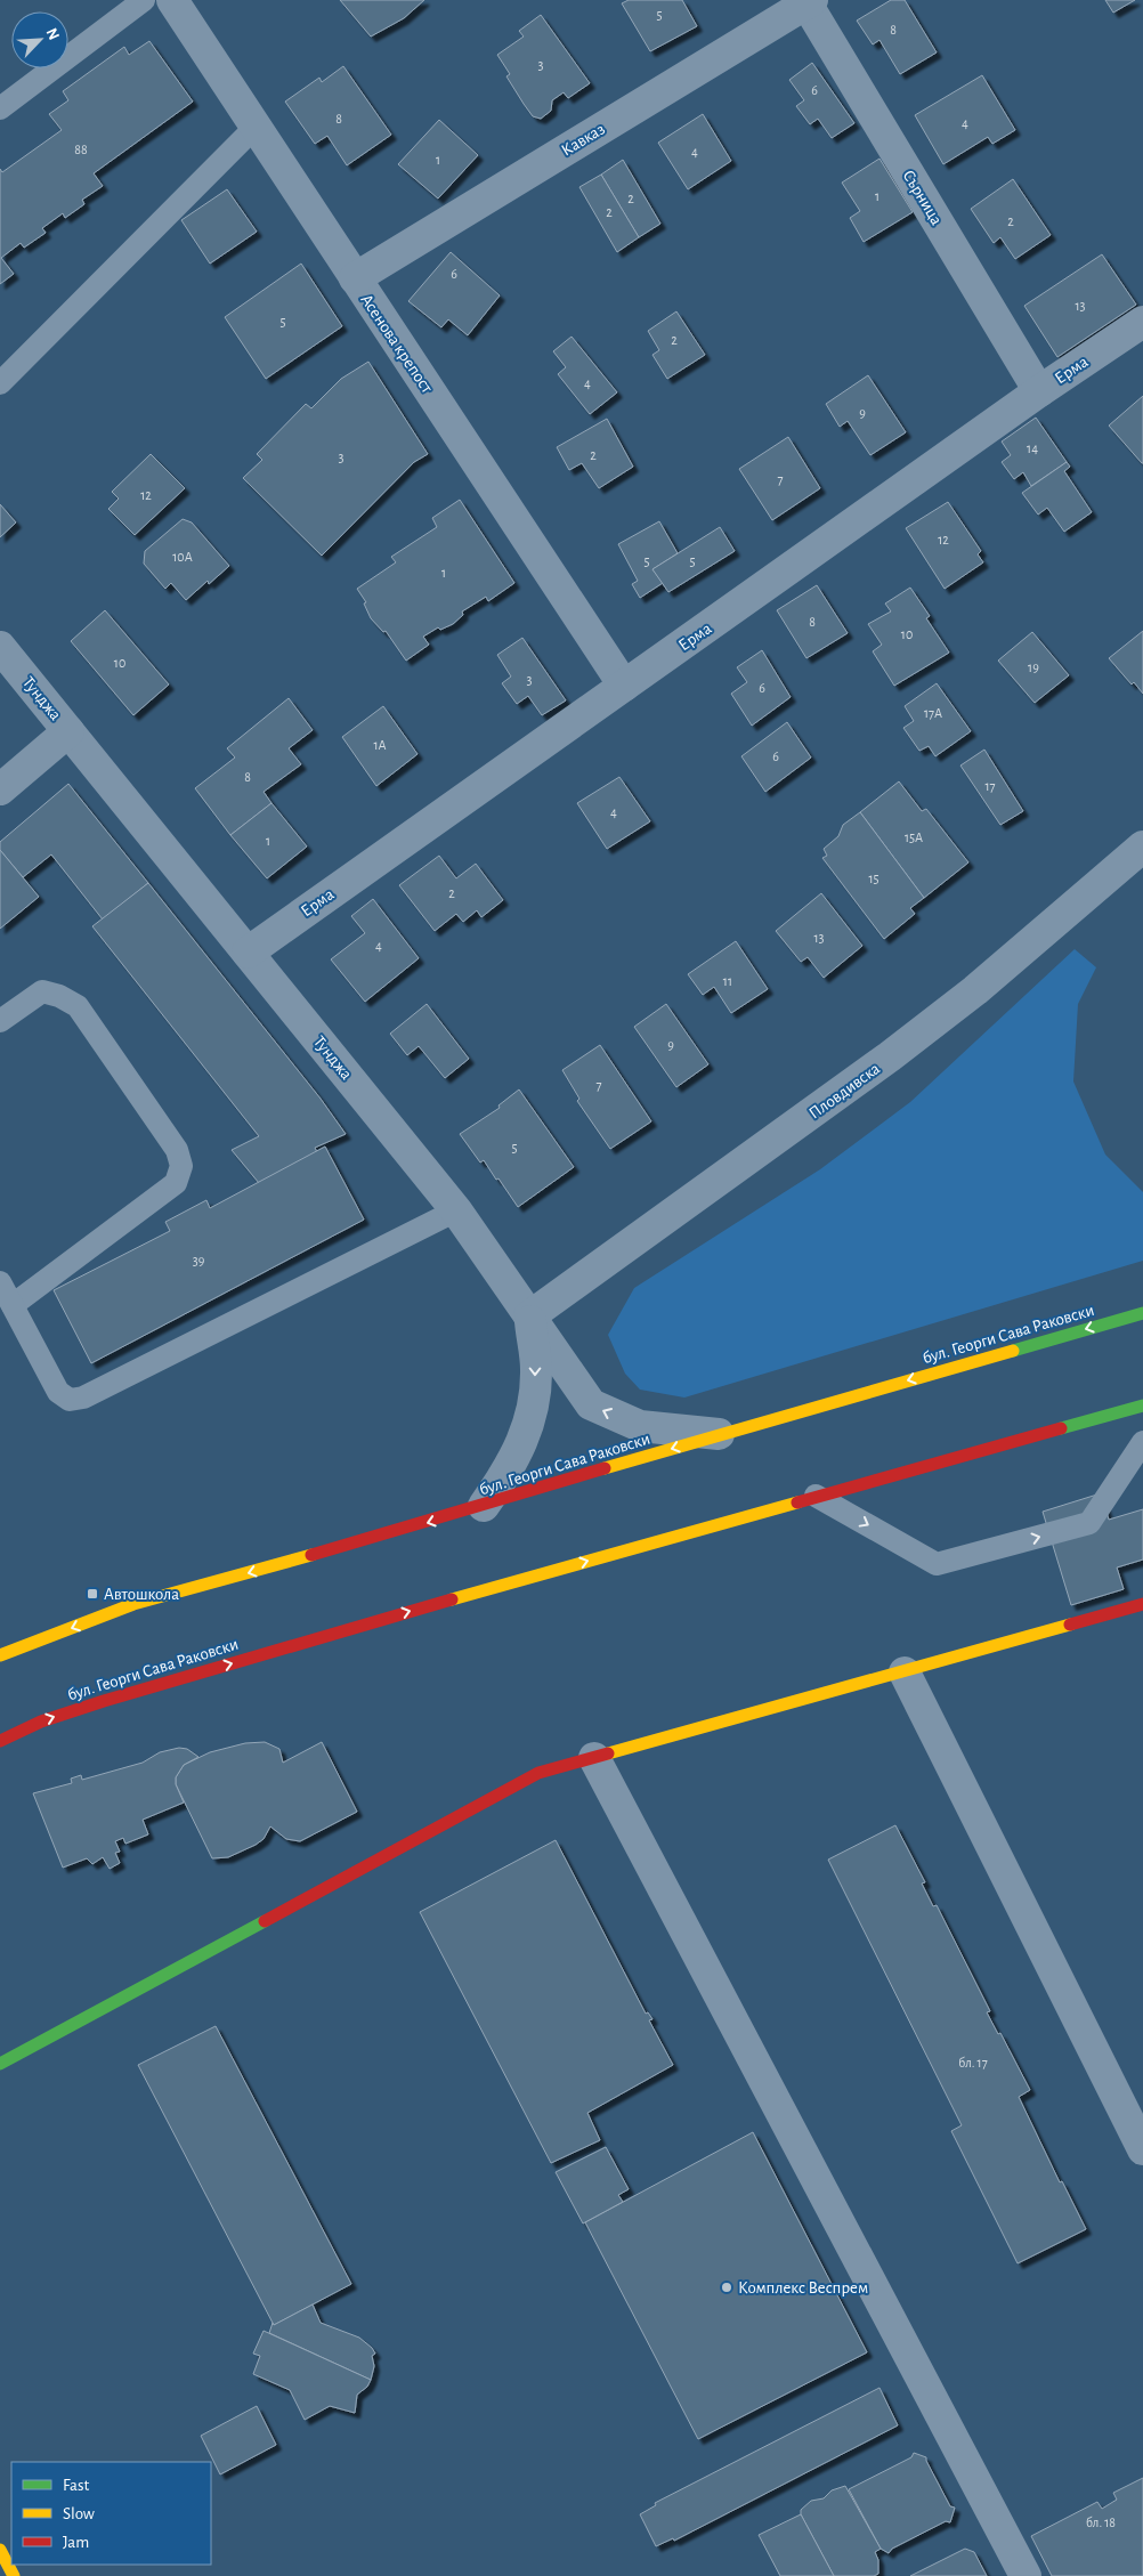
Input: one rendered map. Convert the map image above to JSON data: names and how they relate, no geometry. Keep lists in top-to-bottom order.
{
  "streets": {
    "main road": ["бул. Георги Сава Раковски"],
    "street": [
      "Кавказ",
      "Сърница",
      "Асенова крепост",
      "Ерма",
      "Тунджа",
      "Пловдивска"
    ]
  },
  "crossings": [
    ["Кавказ", "Сърница"],
    ["Кавказ", "Асенова крепост"],
    ["Сърница", "Ерма"],
    ["Асенова крепост", "Ерма"],
    ["Ерма", "Тунджа"],
    ["Тунджа", "Пловдивска"],
    ["Тунджа", "бул. Георги Сава Раковски"]
  ],
  "places": {
    "transit": ["Автошкола"],
    "other": ["Комплекс Веспрем"]
  },
  "house_numbers": [
    "5",
    "8",
    "3",
    "6",
    "8",
    "4",
    "88",
    "4",
    "1",
    "1",
    "2",
    "2",
    "2",
    "6",
    "13",
    "5",
    "2",
    "4",
    "9",
    "14",
    "2",
    "3",
    "7",
    "12",
    "12",
    "10А",
    "5",
    "5",
    "1",
    "8",
    "10",
    "10",
    "19",
    "3",
    "6",
    "17А",
    "1А",
    "6",
    "8",
    "17",
    "4",
    "15А",
    "1",
    "15",
    "2",
    "13",
    "4",
    "11",
    "9",
    "7",
    "5",
    "39",
    "бл. 17",
    "бл. 18"
  ],
  "legend": ["Fast", "Slow", "Jam"],
  "north": "top right"
}
